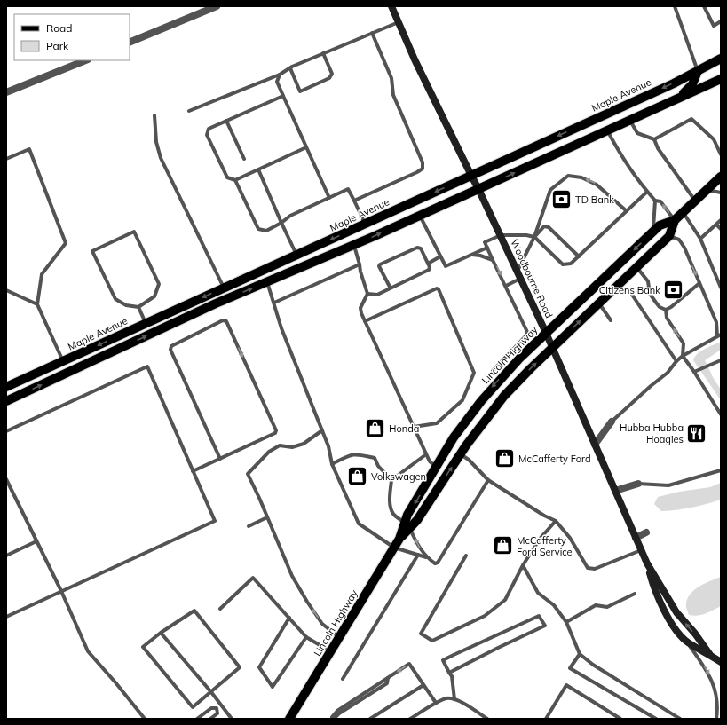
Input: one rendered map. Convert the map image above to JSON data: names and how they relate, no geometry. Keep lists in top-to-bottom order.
{
  "streets": {
    "main road": ["Maple Avenue", "Woodbourne Road", "Lincoln Highway"]
  },
  "crossings": [
    ["Maple Avenue", "Woodbourne Road"],
    ["Woodbourne Road", "Lincoln Highway"]
  ],
  "places": {
    "bank": ["TD Bank", "Citizens Bank"],
    "shop": [
      "Honda",
      "McCafferty Ford",
      "Volkswagen",
      "McCafferty Ford Service"
    ],
    "restaurant": ["Hubba Hubba Hoagies"]
  },
  "legend": ["Road", "Park"]
}
